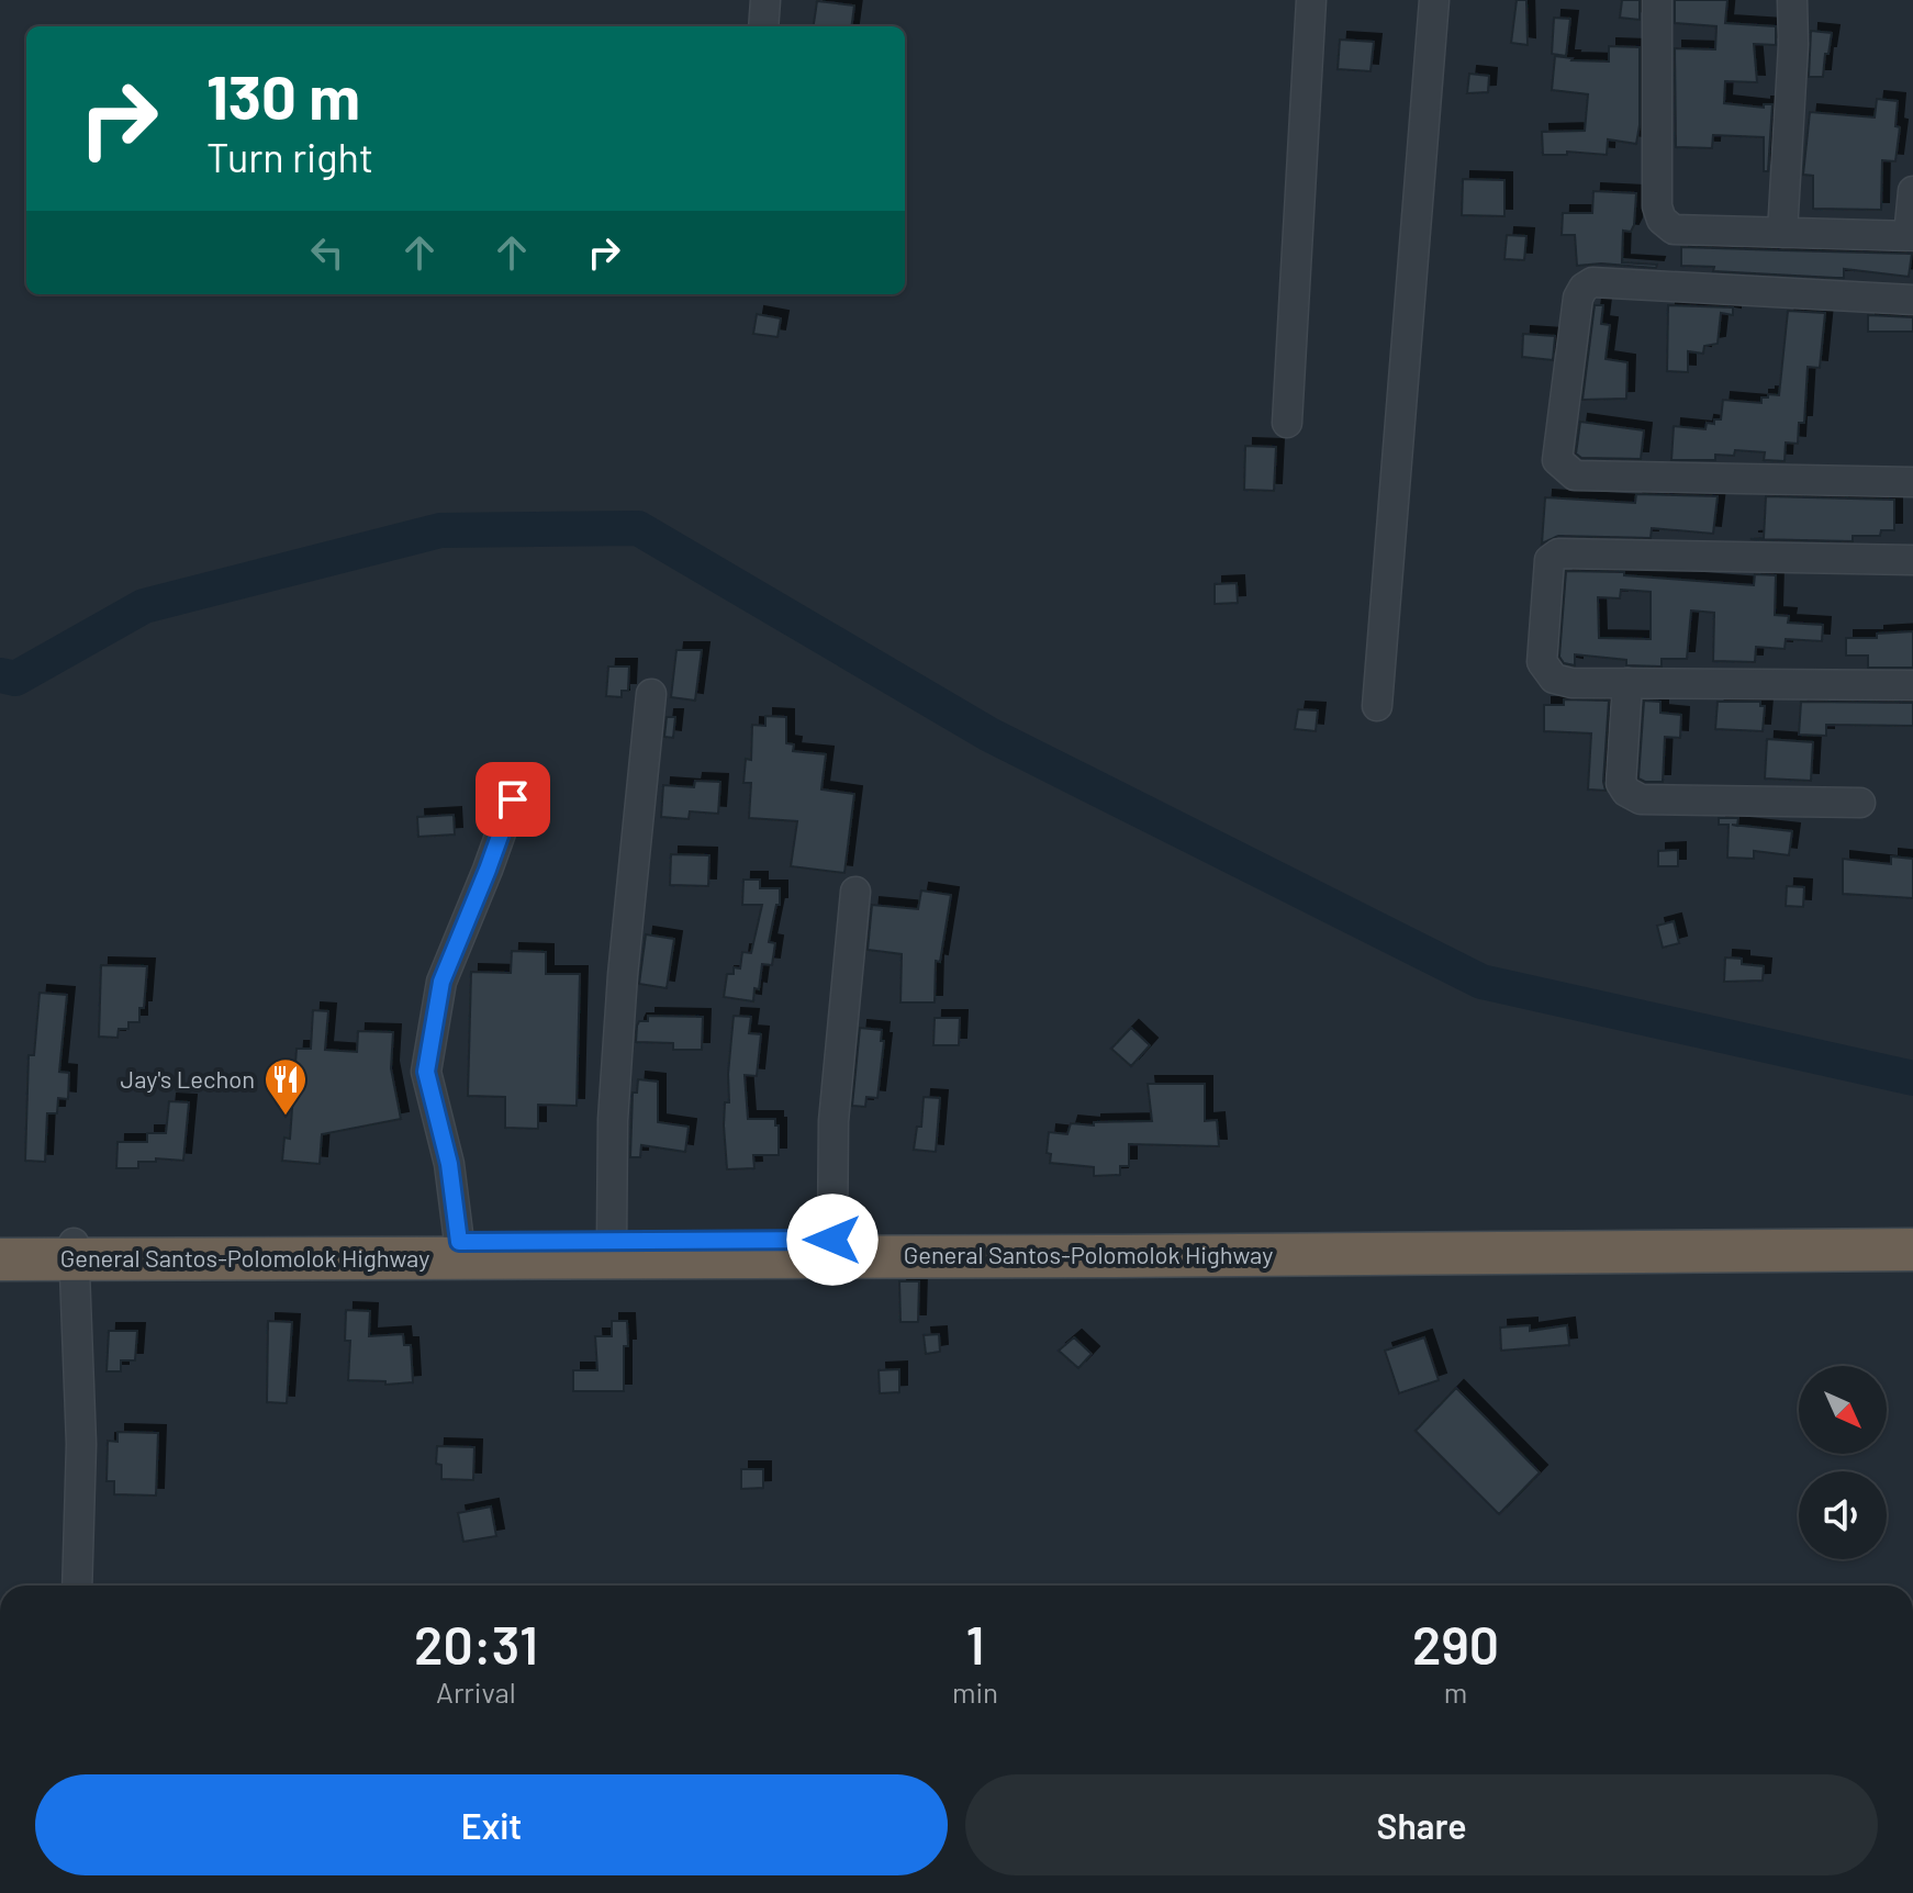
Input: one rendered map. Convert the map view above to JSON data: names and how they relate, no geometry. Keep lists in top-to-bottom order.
{
  "streets": {
    "highway": ["General Santos-Polomolok Highway"]
  },
  "places": {
    "restaurant": ["Jay's Lechon"]
  },
  "north": "bottom right",
  "page": {
    "turn": ["130 m", "Turn right"],
    "eta": [
      "20:31",
      "Arrival",
      "1",
      "min",
      "290",
      "m"
    ],
    "buttons": ["Exit", "Share"]
  }
}
